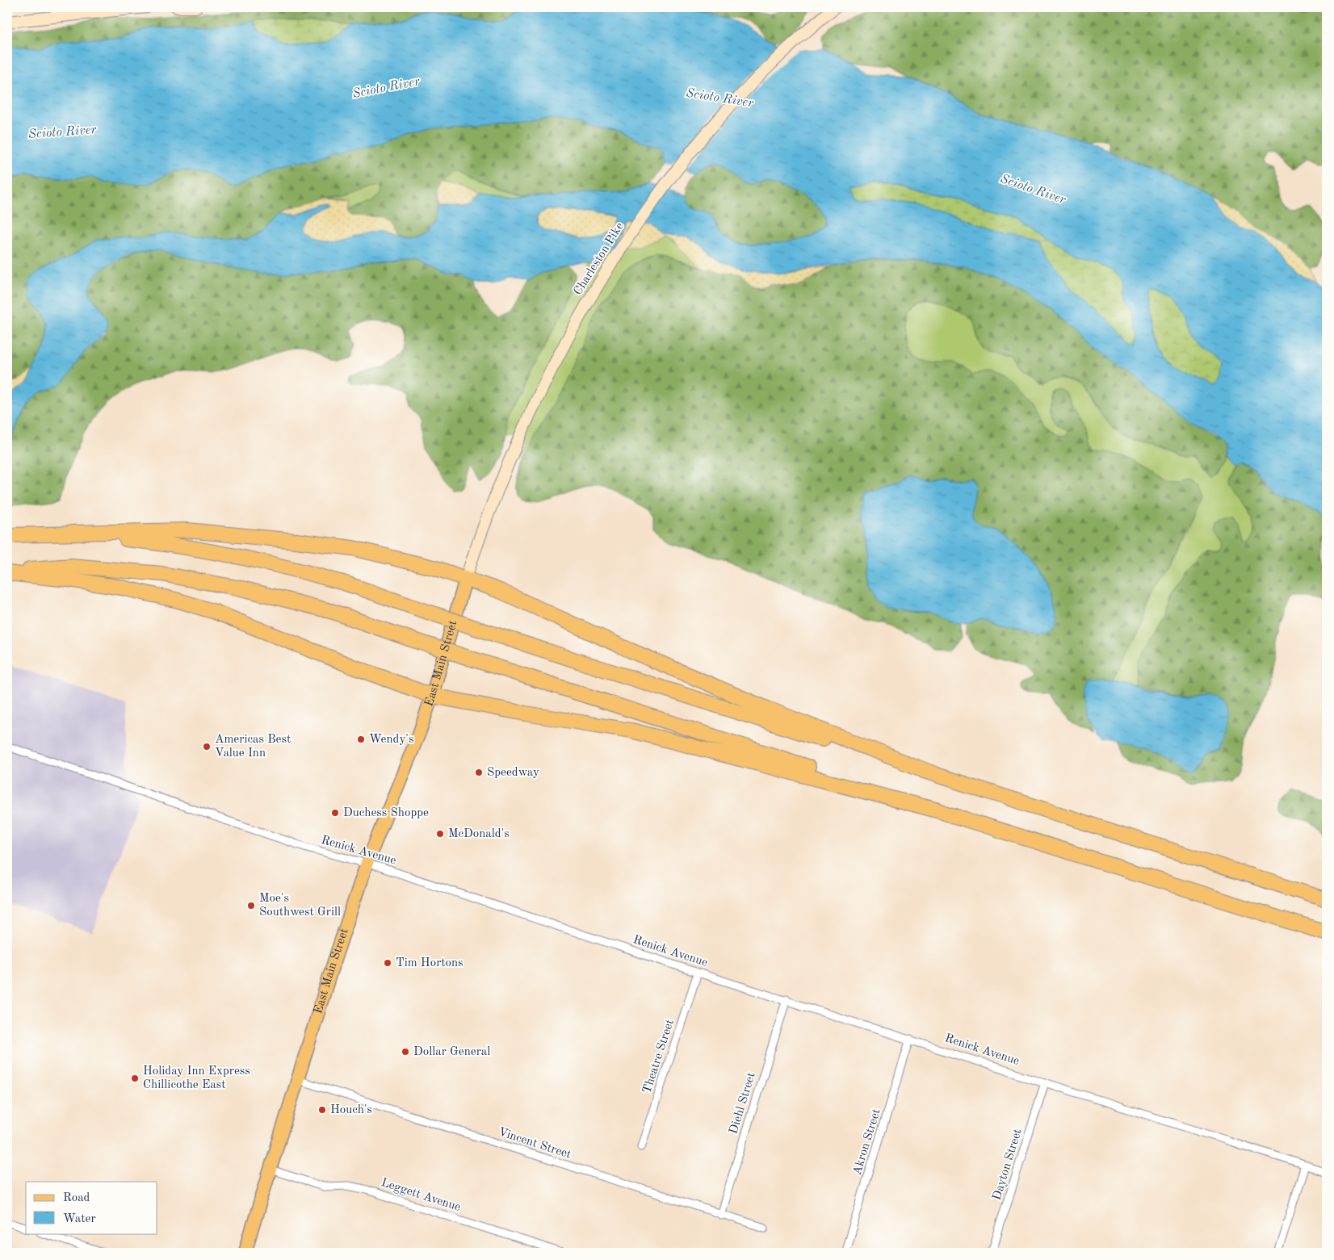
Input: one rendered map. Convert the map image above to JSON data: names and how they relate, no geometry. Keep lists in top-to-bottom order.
{
  "streets": {
    "main road": ["East Main Street"],
    "street": [
      "Charleston Pike",
      "Renick Avenue",
      "Theatre Street",
      "Diehl Street",
      "Akron Street",
      "Vincent Street",
      "Dayton Street",
      "Leggett Avenue"
    ]
  },
  "crossings": [
    ["Charleston Pike", "East Main Street"],
    ["East Main Street", "Renick Avenue"],
    ["East Main Street", "Vincent Street"],
    ["East Main Street", "Leggett Avenue"],
    ["Renick Avenue", "Theatre Street"],
    ["Renick Avenue", "Diehl Street"],
    ["Renick Avenue", "Akron Street"],
    ["Renick Avenue", "Dayton Street"],
    ["Diehl Street", "Vincent Street"]
  ],
  "water": ["Scioto River"],
  "places": [
    "Wendy's",
    "Americas Best Value Inn",
    "Speedway",
    "Duchess Shoppe",
    "McDonald's",
    "Moe's Southwest Grill",
    "Tim Hortons",
    "Dollar General",
    "Holiday Inn Express Chillicothe East",
    "Houch's"
  ],
  "legend": ["Road", "Water"]
}
